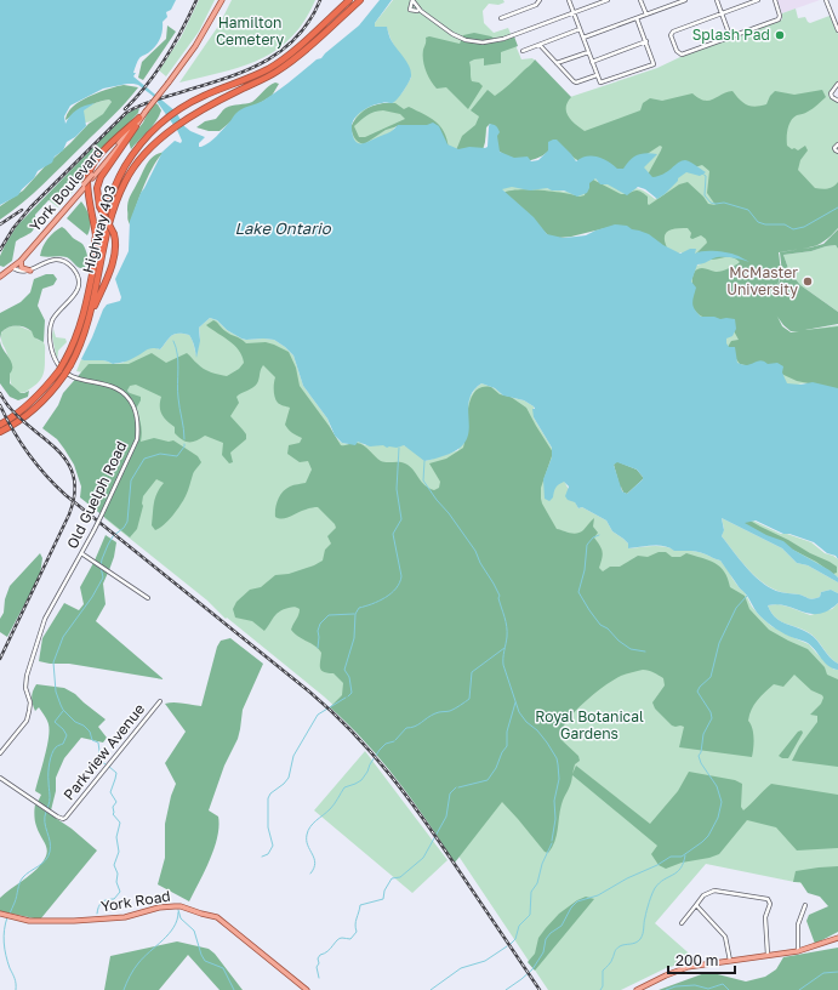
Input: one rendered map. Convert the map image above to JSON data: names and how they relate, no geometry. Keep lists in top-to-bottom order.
{
  "streets": {
    "highway": ["Highway 403"],
    "main road": ["York Boulevard", "York Road"],
    "street": ["Old Guelph Road", "Parkview Avenue"]
  },
  "water": ["Lake Ontario"],
  "parks": ["Hamilton Cemetery", "Royal Botanical Gardens"],
  "places": ["Splash Pad", "McMaster University"],
  "scale_bar": "200 m"
}
